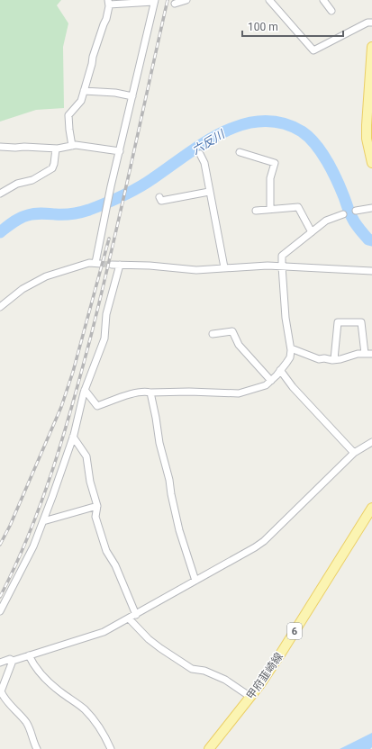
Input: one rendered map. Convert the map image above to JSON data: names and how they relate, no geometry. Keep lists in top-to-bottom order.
{
  "streets": {
    "main road": ["6", "甲府韮崎線"]
  },
  "water": ["六反川"],
  "scale_bar": "100 m"
}
